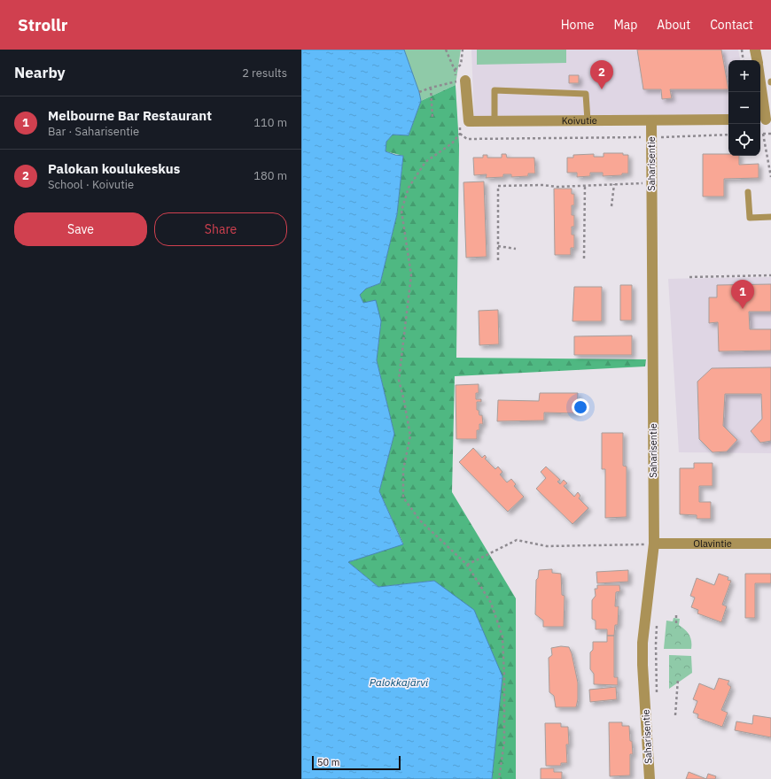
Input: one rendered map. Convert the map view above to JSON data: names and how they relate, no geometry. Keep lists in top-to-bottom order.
{
  "streets": {
    "street": ["Koivutie", "Saharisentie", "Olavintie"]
  },
  "crossings": [
    ["Koivutie", "Saharisentie"],
    ["Saharisentie", "Olavintie"]
  ],
  "water": ["Palokkajärvi"],
  "scale_bar": "50 m",
  "page": {
    "header": "Strollr",
    "nav": [
      "Home",
      "Map",
      "About",
      "Contact"
    ],
    "heading": ["Nearby", "2 results"],
    "map_buttons": ["+", "−"],
    "pins": ["2", "1"],
    "list": [
      {
        "mark": "1",
        "name": "Melbourne Bar Restaurant",
        "note": "Bar · Saharisentie",
        "value": "110 m"
      },
      {
        "mark": "2",
        "name": "Palokan koulukeskus",
        "note": "School · Koivutie",
        "value": "180 m"
      }
    ],
    "buttons": ["Save", "Share"],
    "scale": "50 m"
  }
}
